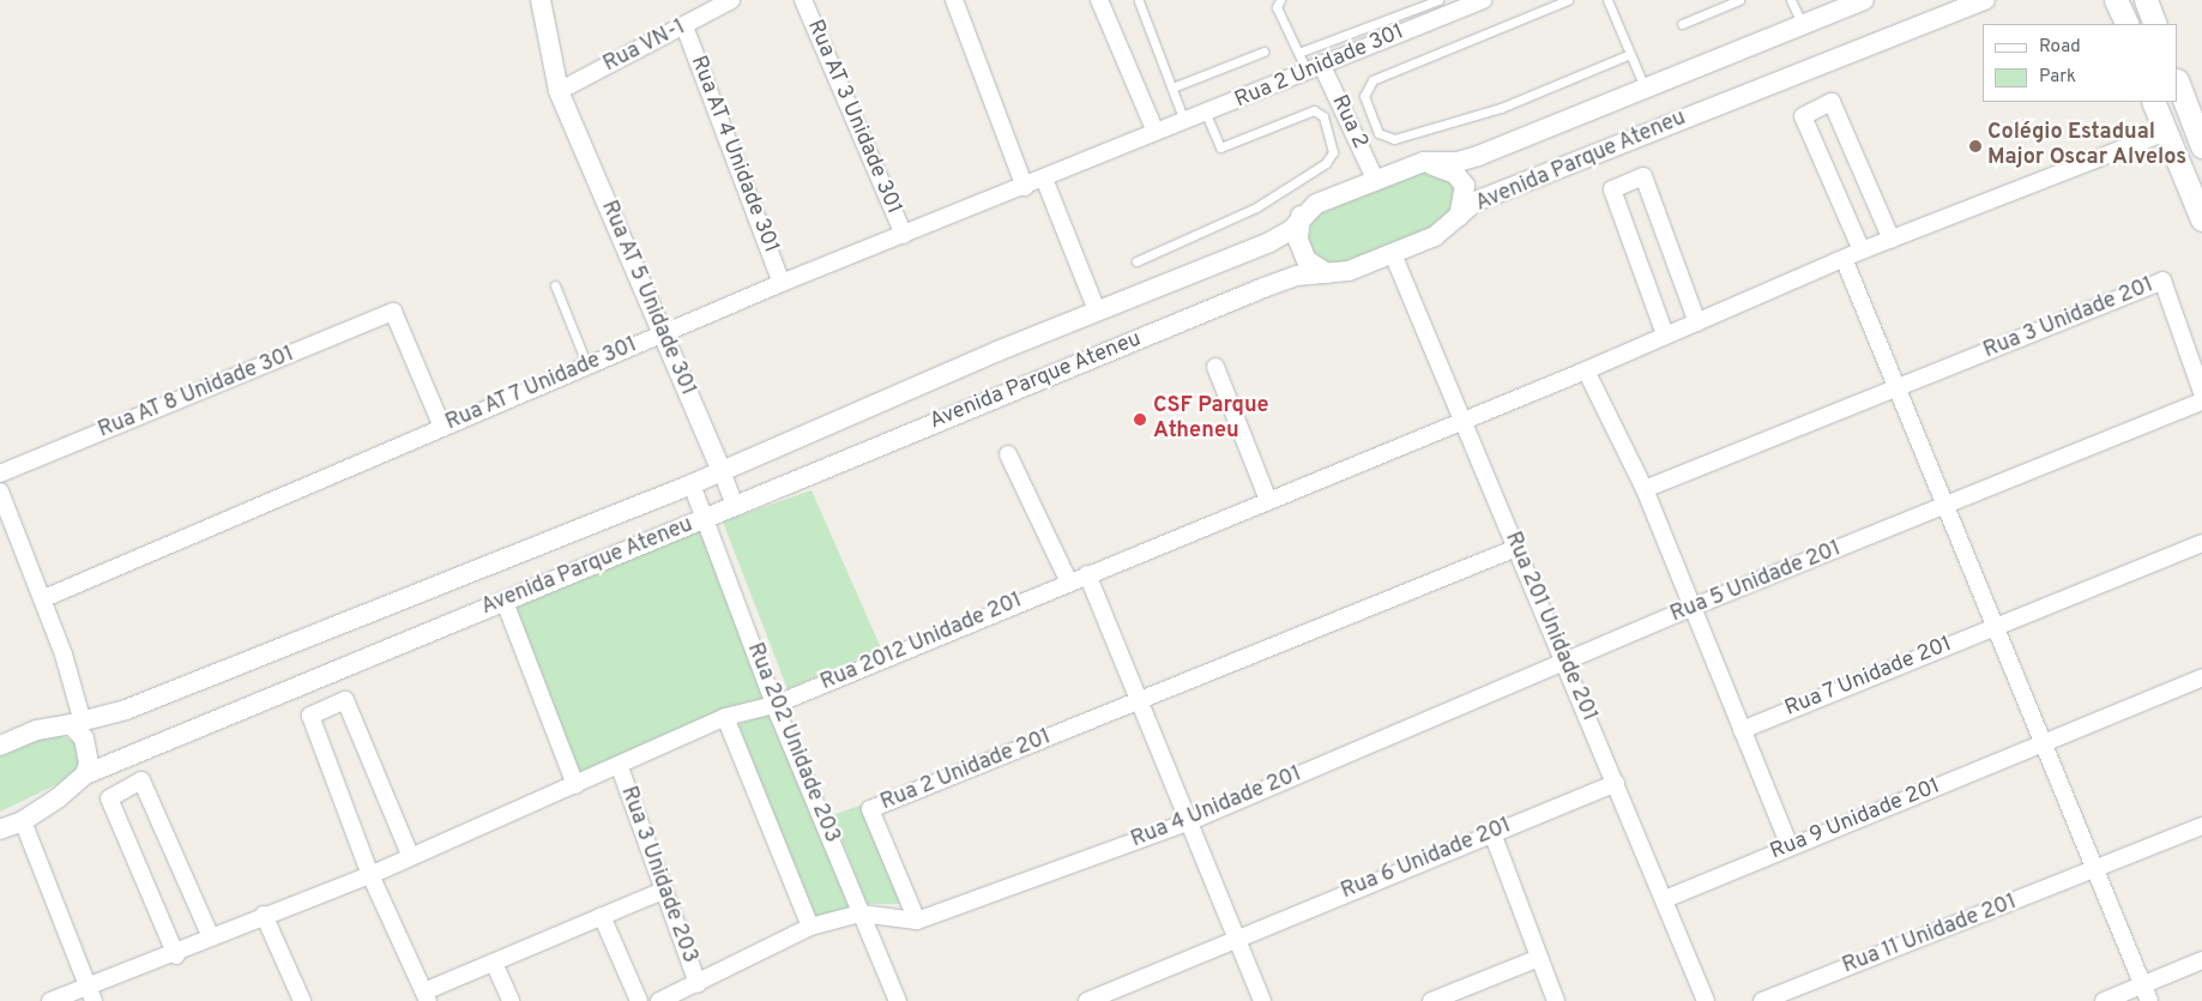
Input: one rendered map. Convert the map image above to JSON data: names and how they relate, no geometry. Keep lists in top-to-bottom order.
{
  "streets": {
    "street": [
      "Rua VN-1",
      "Rua 2 Unidade 301",
      "Rua AT 3 Unidade 301",
      "Rua 2",
      "Rua AT 4 Unidade 301",
      "Avenida Parque Ateneu",
      "Rua AT 5 Unidade 301",
      "Rua 3 Unidade 201",
      "Rua AT 7 Unidade 301",
      "Rua AT 8 Unidade 301",
      "Rua 5 Unidade 201",
      "Rua 201 Unidade 201",
      "Rua 2012 Unidade 201",
      "Rua 7 Unidade 201",
      "Rua 202 Unidade 203",
      "Rua 2 Unidade 201",
      "Rua 4 Unidade 201",
      "Rua 9 Unidade 201",
      "Rua 6 Unidade 201",
      "Rua 3 Unidade 203",
      "Rua 11 Unidade 201"
    ]
  },
  "crossings": [
    ["Rua VN-1", "Rua AT 4 Unidade 301"],
    ["Rua VN-1", "Rua AT 5 Unidade 301"],
    ["Rua 2 Unidade 301", "Rua 2"],
    ["Rua 2 Unidade 301", "Rua AT 7 Unidade 301"],
    ["Rua AT 3 Unidade 301", "Rua AT 7 Unidade 301"],
    ["Rua 2", "Avenida Parque Ateneu"],
    ["Rua AT 4 Unidade 301", "Rua AT 7 Unidade 301"],
    ["Avenida Parque Ateneu", "Rua AT 5 Unidade 301"],
    ["Avenida Parque Ateneu", "Rua 201 Unidade 201"],
    ["Avenida Parque Ateneu", "Rua 202 Unidade 203"],
    ["Rua AT 5 Unidade 301", "Rua AT 7 Unidade 301"],
    ["Rua AT 7 Unidade 301", "Rua AT 8 Unidade 301"],
    ["Rua 5 Unidade 201", "Rua 201 Unidade 201"],
    ["Rua 5 Unidade 201", "Rua 4 Unidade 201"],
    ["Rua 201 Unidade 201", "Rua 2012 Unidade 201"],
    ["Rua 201 Unidade 201", "Rua 2 Unidade 201"],
    ["Rua 201 Unidade 201", "Rua 4 Unidade 201"],
    ["Rua 201 Unidade 201", "Rua 9 Unidade 201"],
    ["Rua 201 Unidade 201", "Rua 6 Unidade 201"],
    ["Rua 2012 Unidade 201", "Rua 202 Unidade 203"],
    ["Rua 2012 Unidade 201", "Rua 3 Unidade 203"],
    ["Rua 202 Unidade 203", "Rua 4 Unidade 201"],
    ["Rua 2 Unidade 201", "Rua 4 Unidade 201"]
  ],
  "places": ["Colégio Estadual Major Oscar Alvelos", "CSF Parque Atheneu"],
  "legend": ["Road", "Park"]
}
